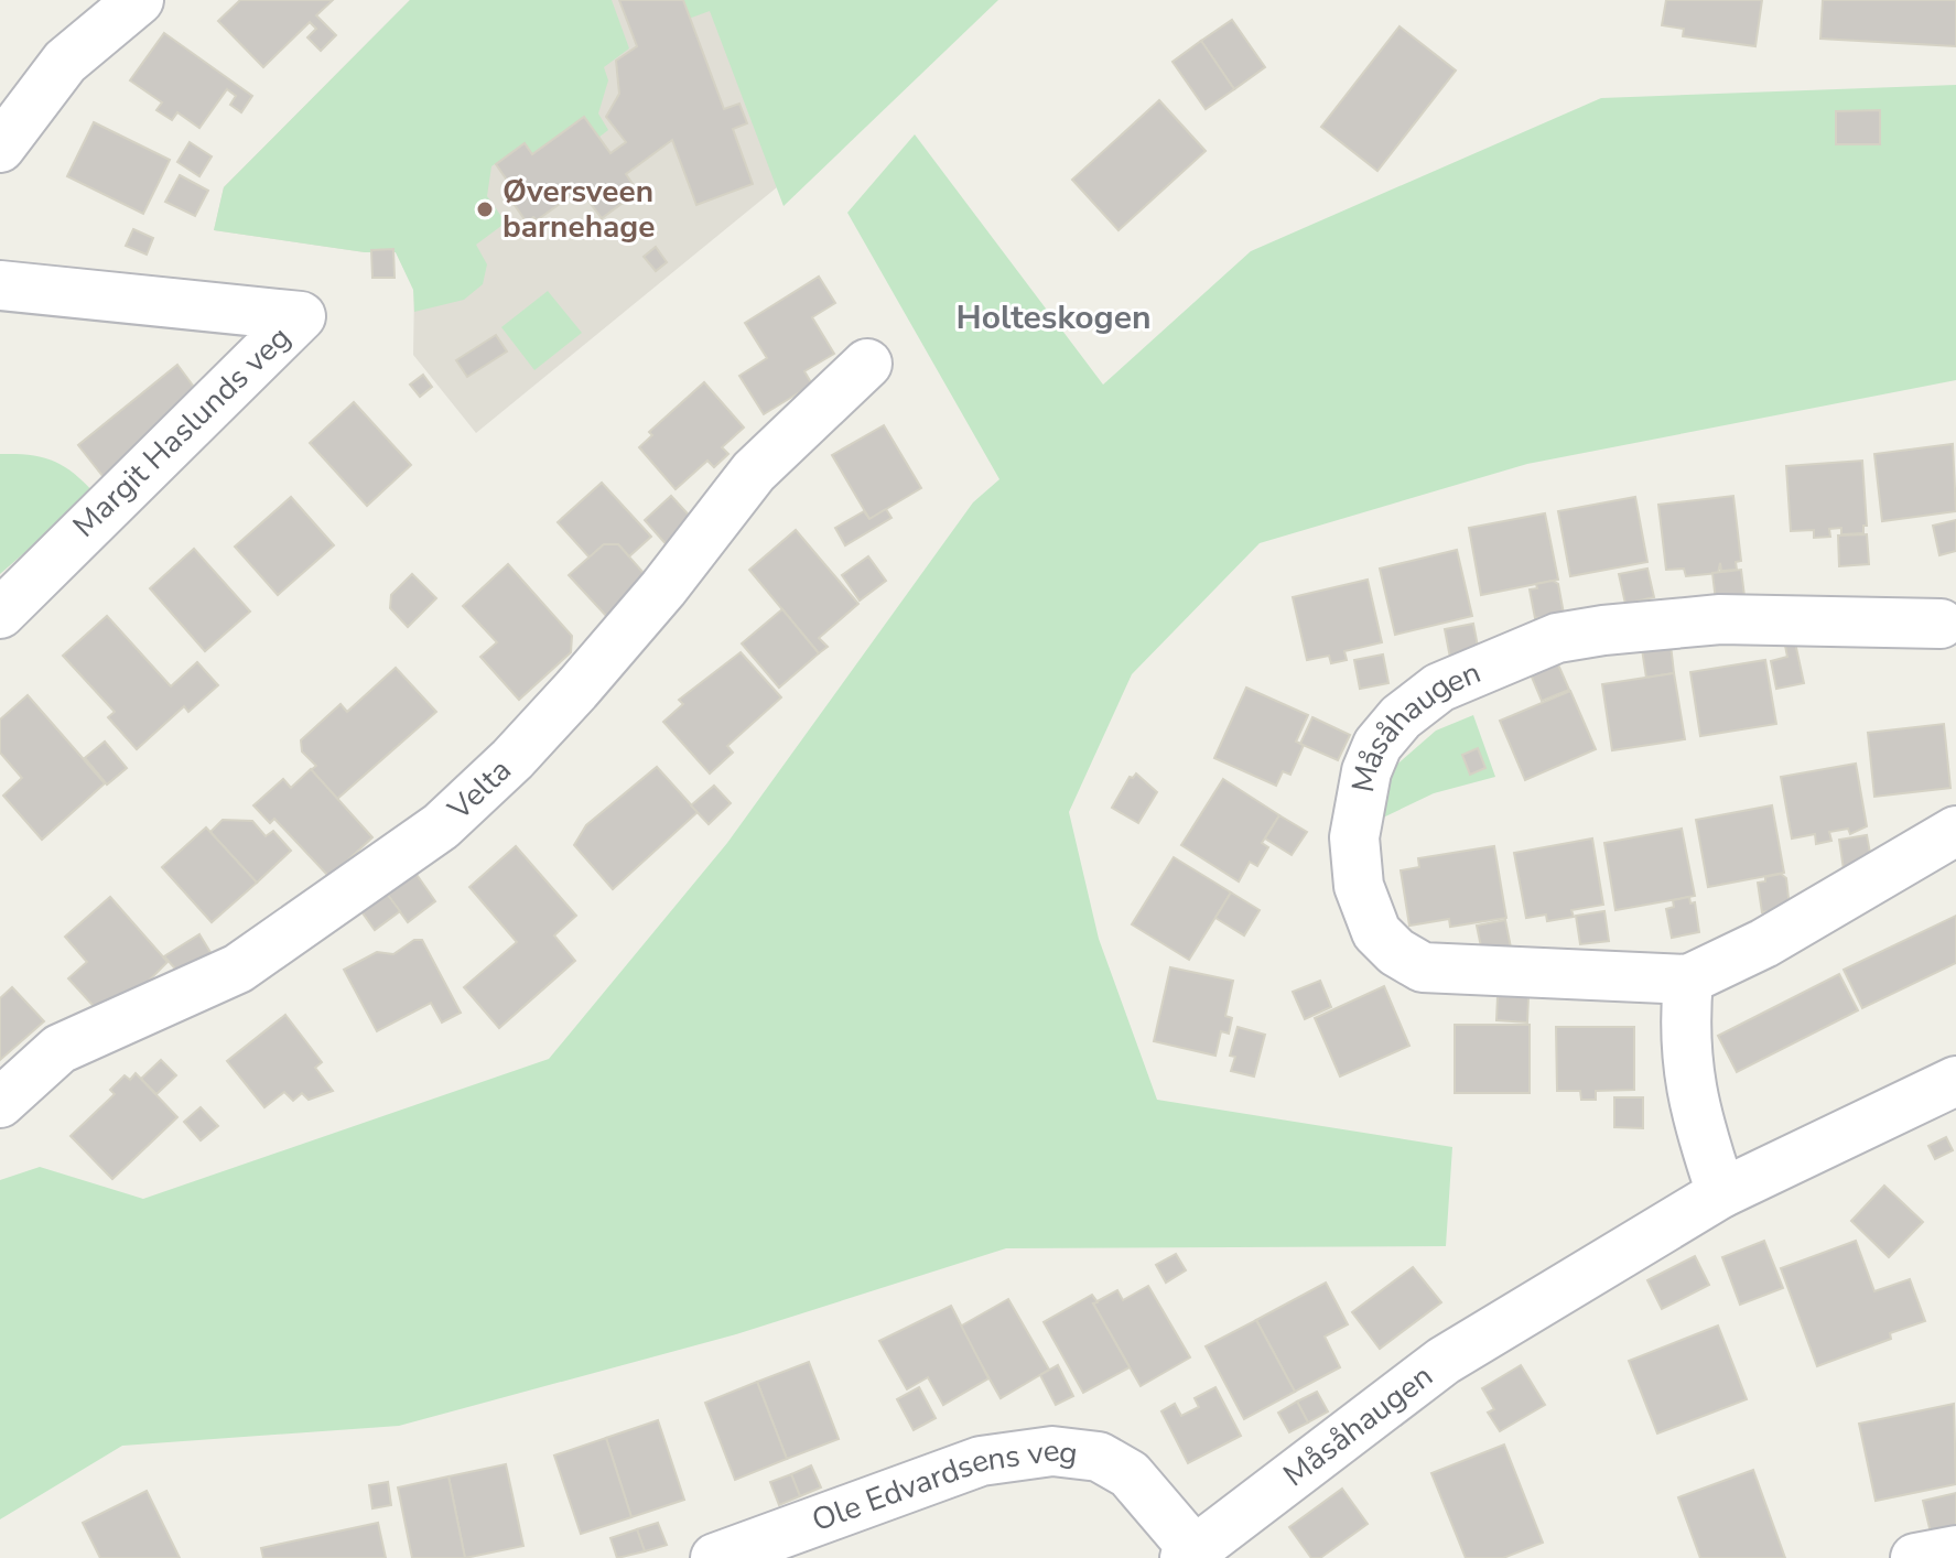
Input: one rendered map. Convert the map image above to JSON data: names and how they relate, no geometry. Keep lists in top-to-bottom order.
{
  "streets": {
    "street": [
      "Margit Haslunds veg",
      "Måsåhaugen",
      "Velta",
      "Ole Edvardsens veg"
    ]
  },
  "crossings": [
    ["Måsåhaugen", "Ole Edvardsens veg"]
  ],
  "districts": ["Holteskogen"],
  "places": ["Øversveen barnehage"]
}
